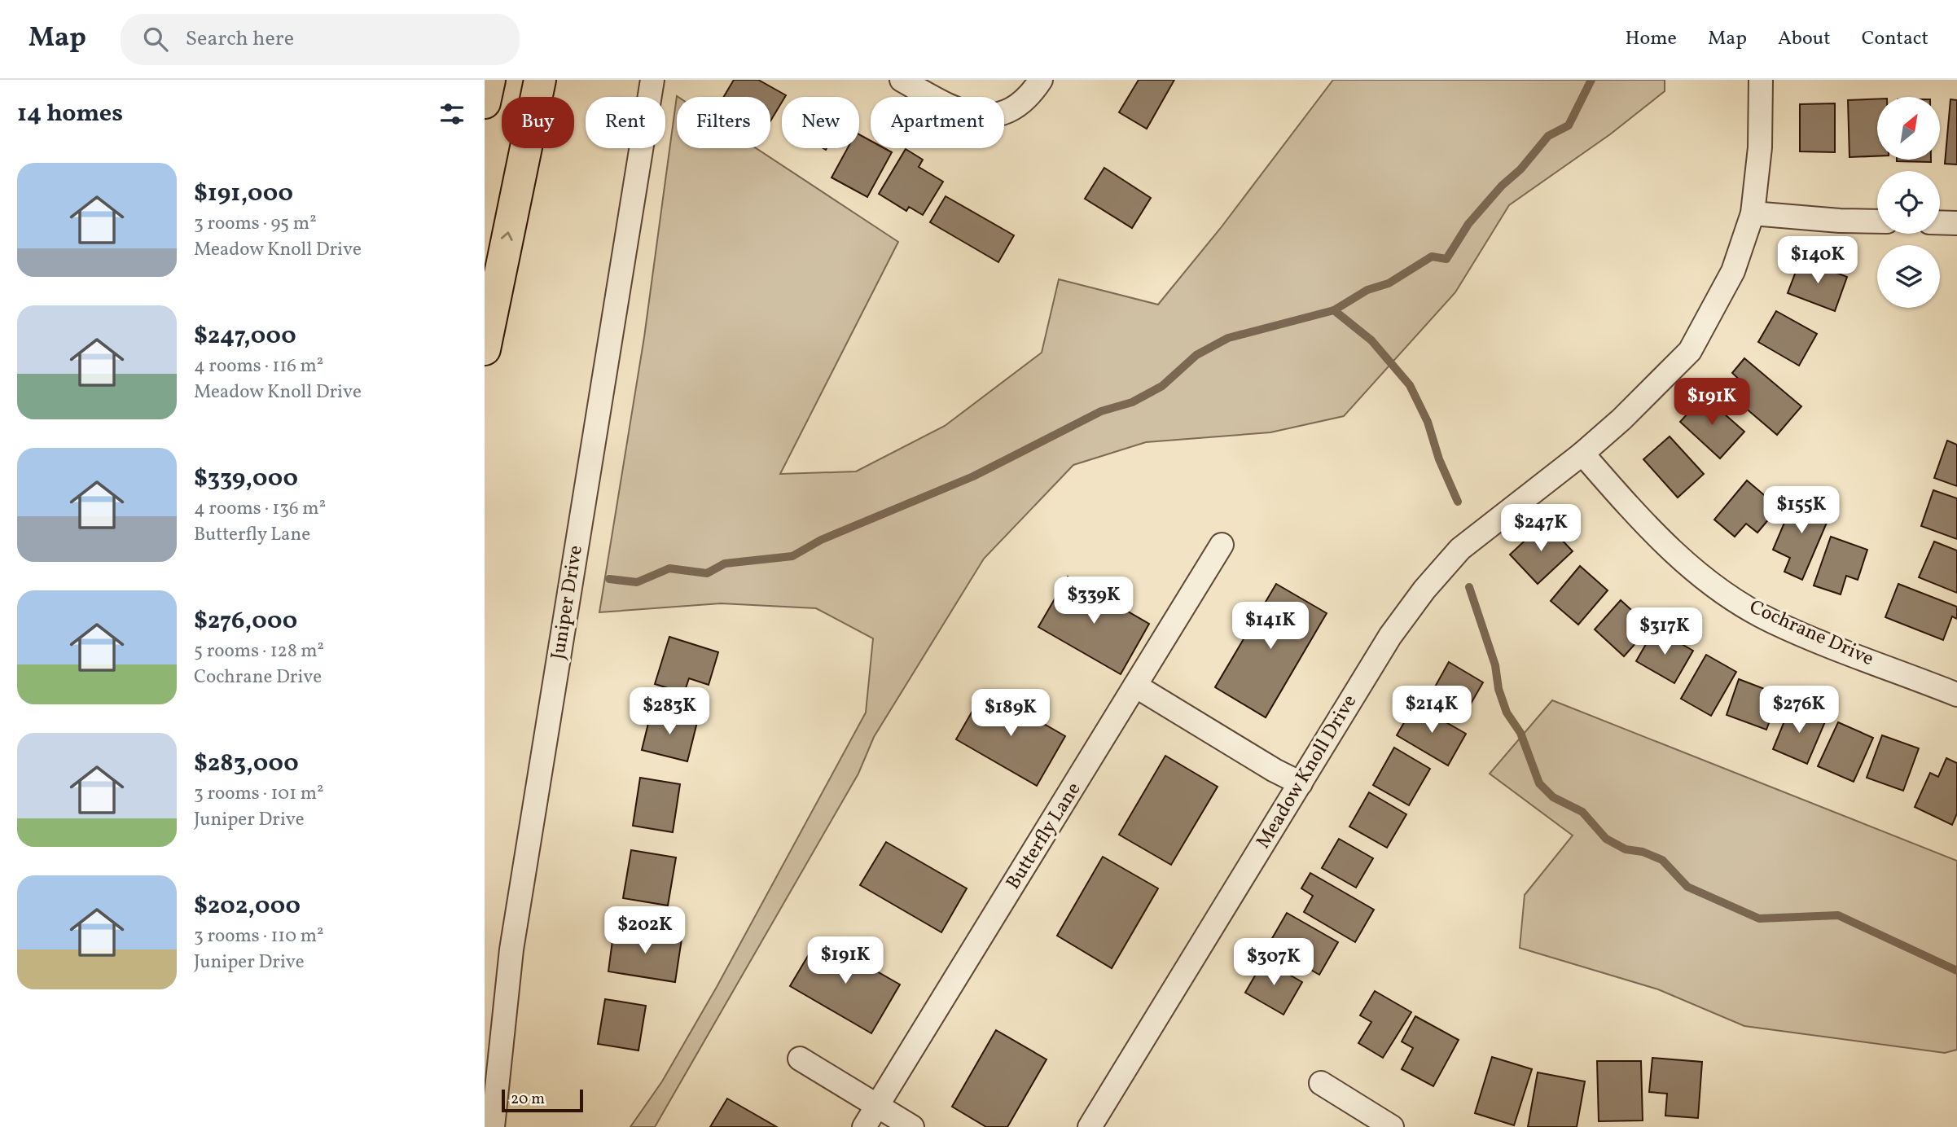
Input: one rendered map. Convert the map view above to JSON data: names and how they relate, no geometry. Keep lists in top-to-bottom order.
{
  "streets": {
    "street": [
      "Juniper Drive",
      "Cochrane Drive",
      "Meadow Knoll Drive",
      "Butterfly Lane"
    ]
  },
  "crossings": [
    ["Cochrane Drive", "Meadow Knoll Drive"]
  ],
  "scale_bar": "20 m",
  "north": "top right",
  "page": {
    "header": "Map",
    "search": "Search here",
    "nav": [
      "Home",
      "Map",
      "About",
      "Contact"
    ],
    "heading": "14 homes",
    "chip": [
      "Buy",
      "Rent",
      "Filters",
      "New",
      "Apartment"
    ],
    "list": [
      {
        "name": "$191,000",
        "note": "3 rooms · 95 m² · Meadow Knoll Drive"
      },
      {
        "name": "$247,000",
        "note": "4 rooms · 116 m² · Meadow Knoll Drive"
      },
      {
        "name": "$339,000",
        "note": "4 rooms · 136 m² · Butterfly Lane"
      },
      {
        "name": "$276,000",
        "note": "5 rooms · 128 m² · Cochrane Drive"
      },
      {
        "name": "$283,000",
        "note": "3 rooms · 101 m² · Juniper Drive"
      },
      {
        "name": "$202,000",
        "note": "3 rooms · 110 m² · Juniper Drive"
      }
    ],
    "price": [
      "$140K",
      "$191K",
      "$155K",
      "$247K",
      "$339K",
      "$141K",
      "$317K",
      "$214K",
      "$276K",
      "$283K",
      "$189K",
      "$202K",
      "$191K",
      "$307K"
    ],
    "scale": "20 m"
  }
}
